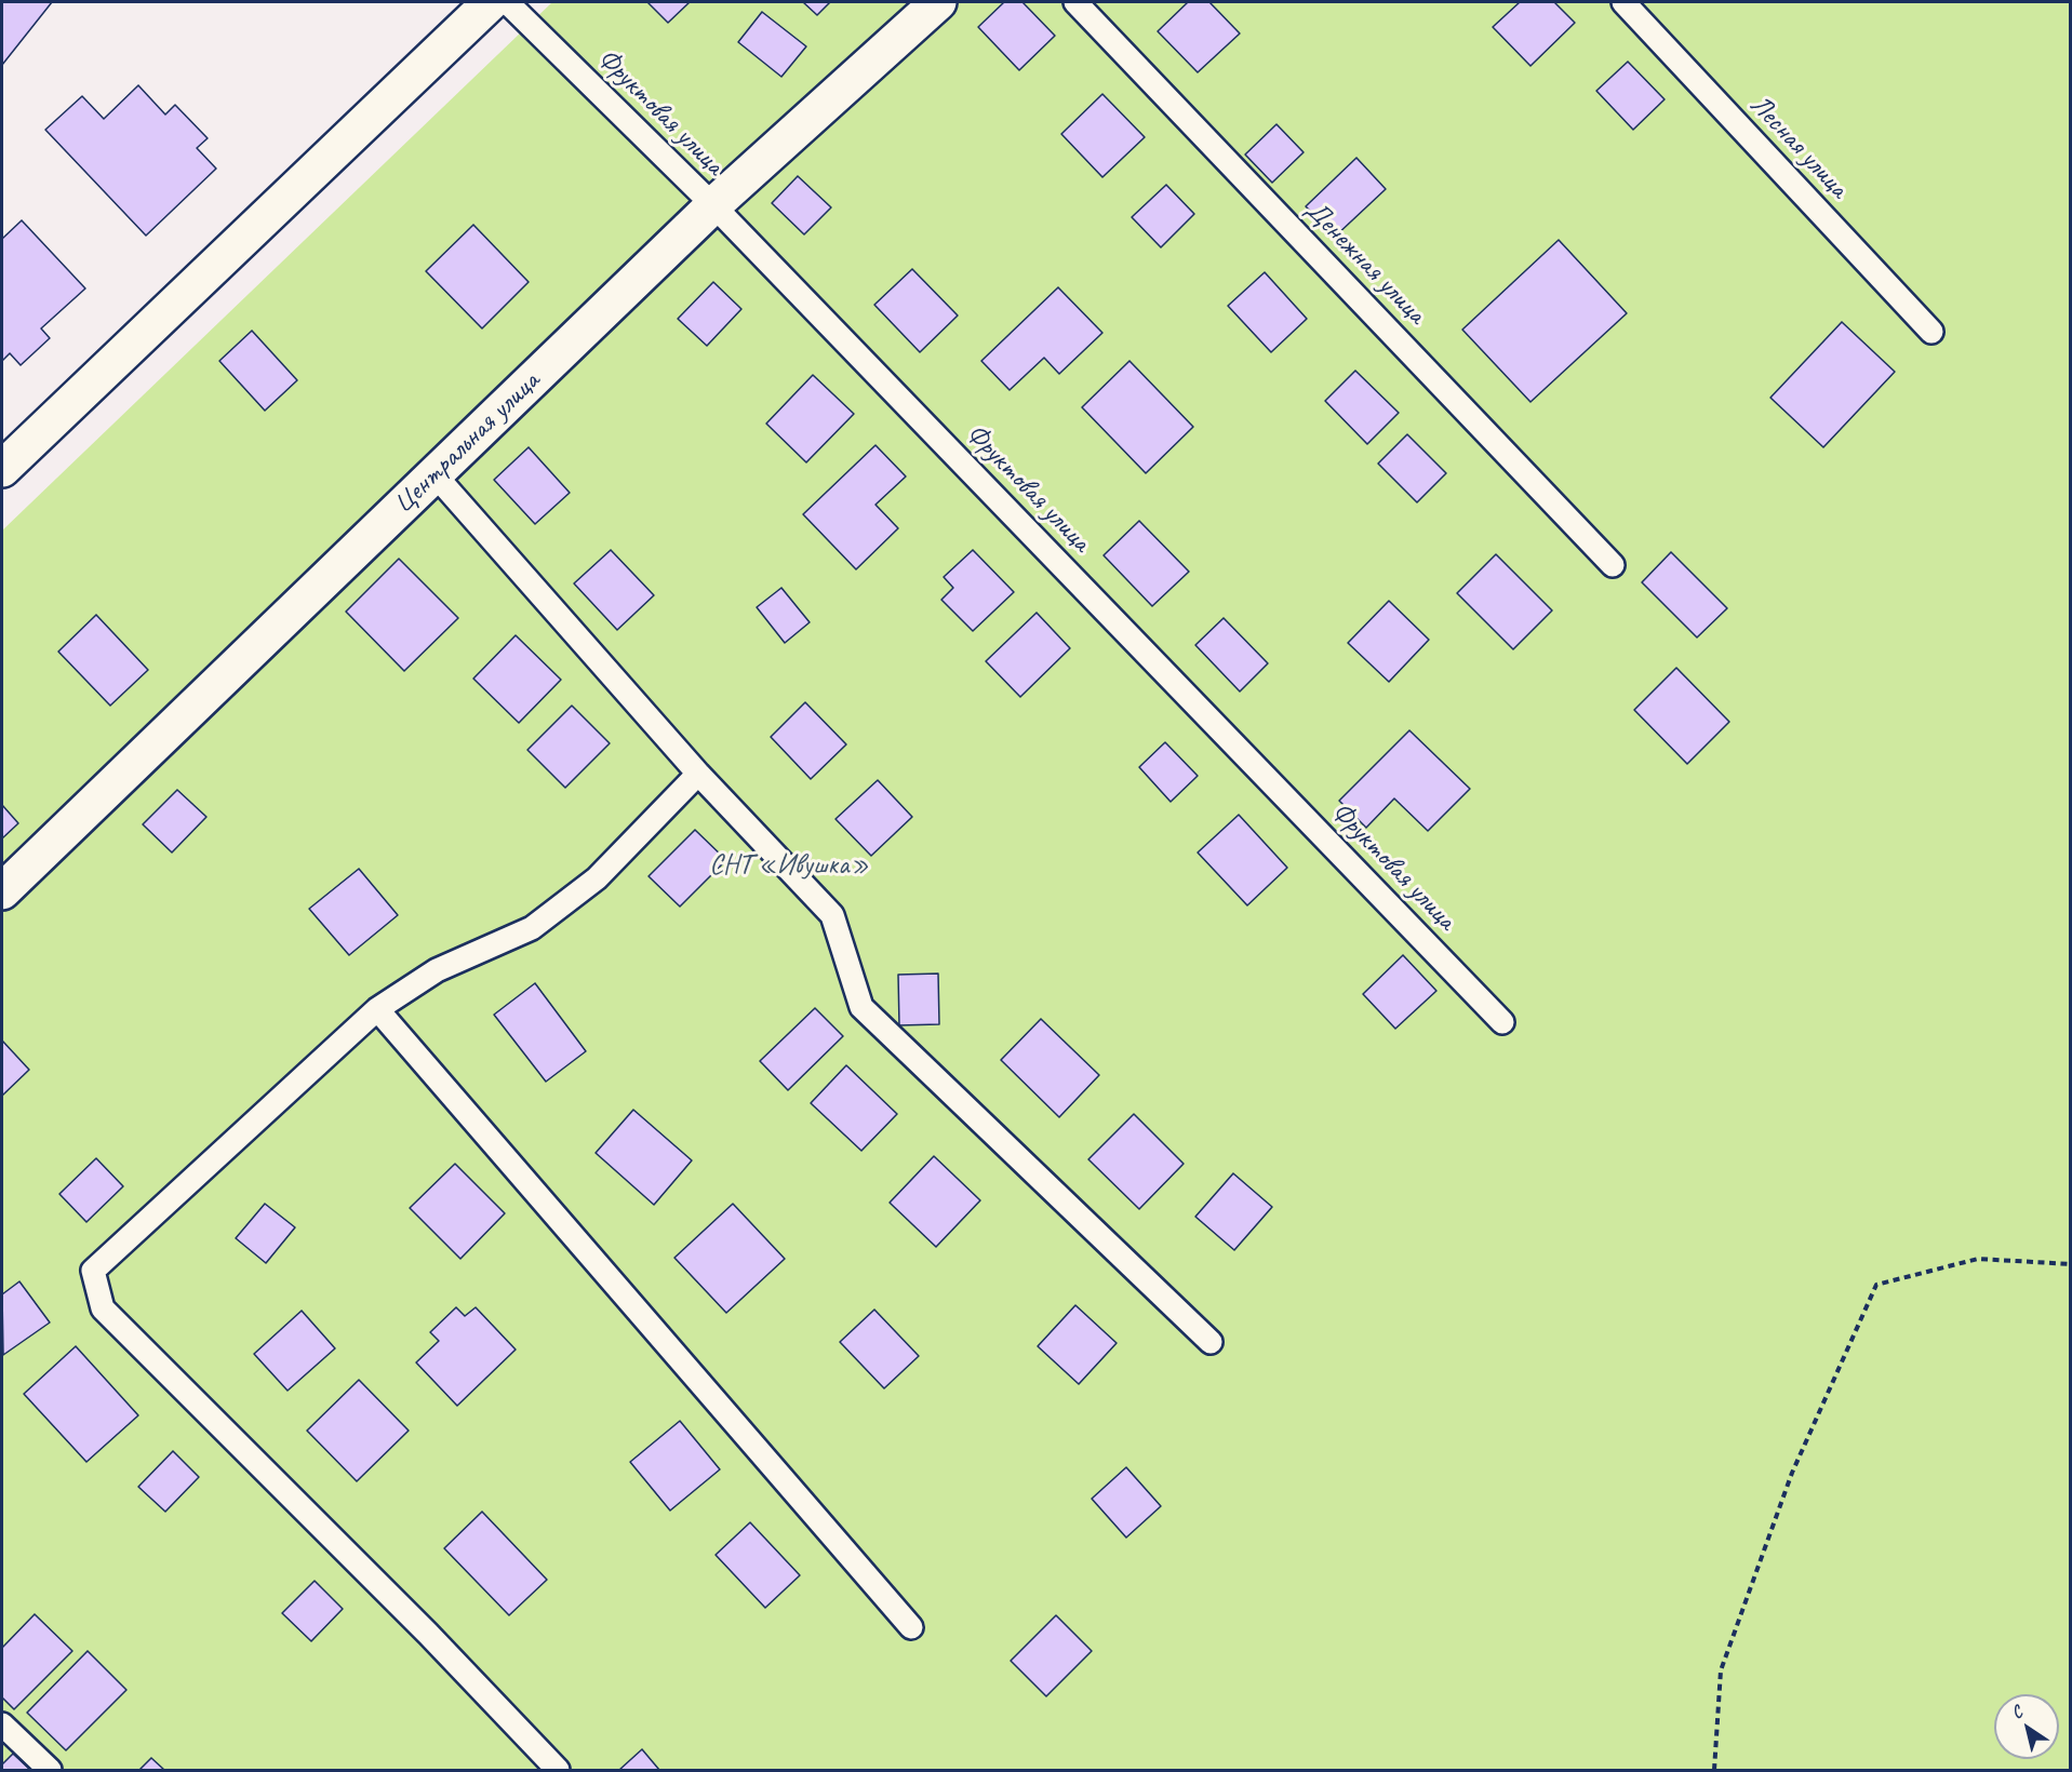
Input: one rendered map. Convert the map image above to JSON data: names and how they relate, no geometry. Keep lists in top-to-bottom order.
{
  "streets": {
    "street": ["Центральная улица"],
    "lane": ["Фруктовая улица", "Лесная улица", "Денежная улица"]
  },
  "crossings": [
    ["Фруктовая улица", "Центральная улица"]
  ],
  "parks": ["СНТ «Ивушка»"],
  "north": "top left"
}
